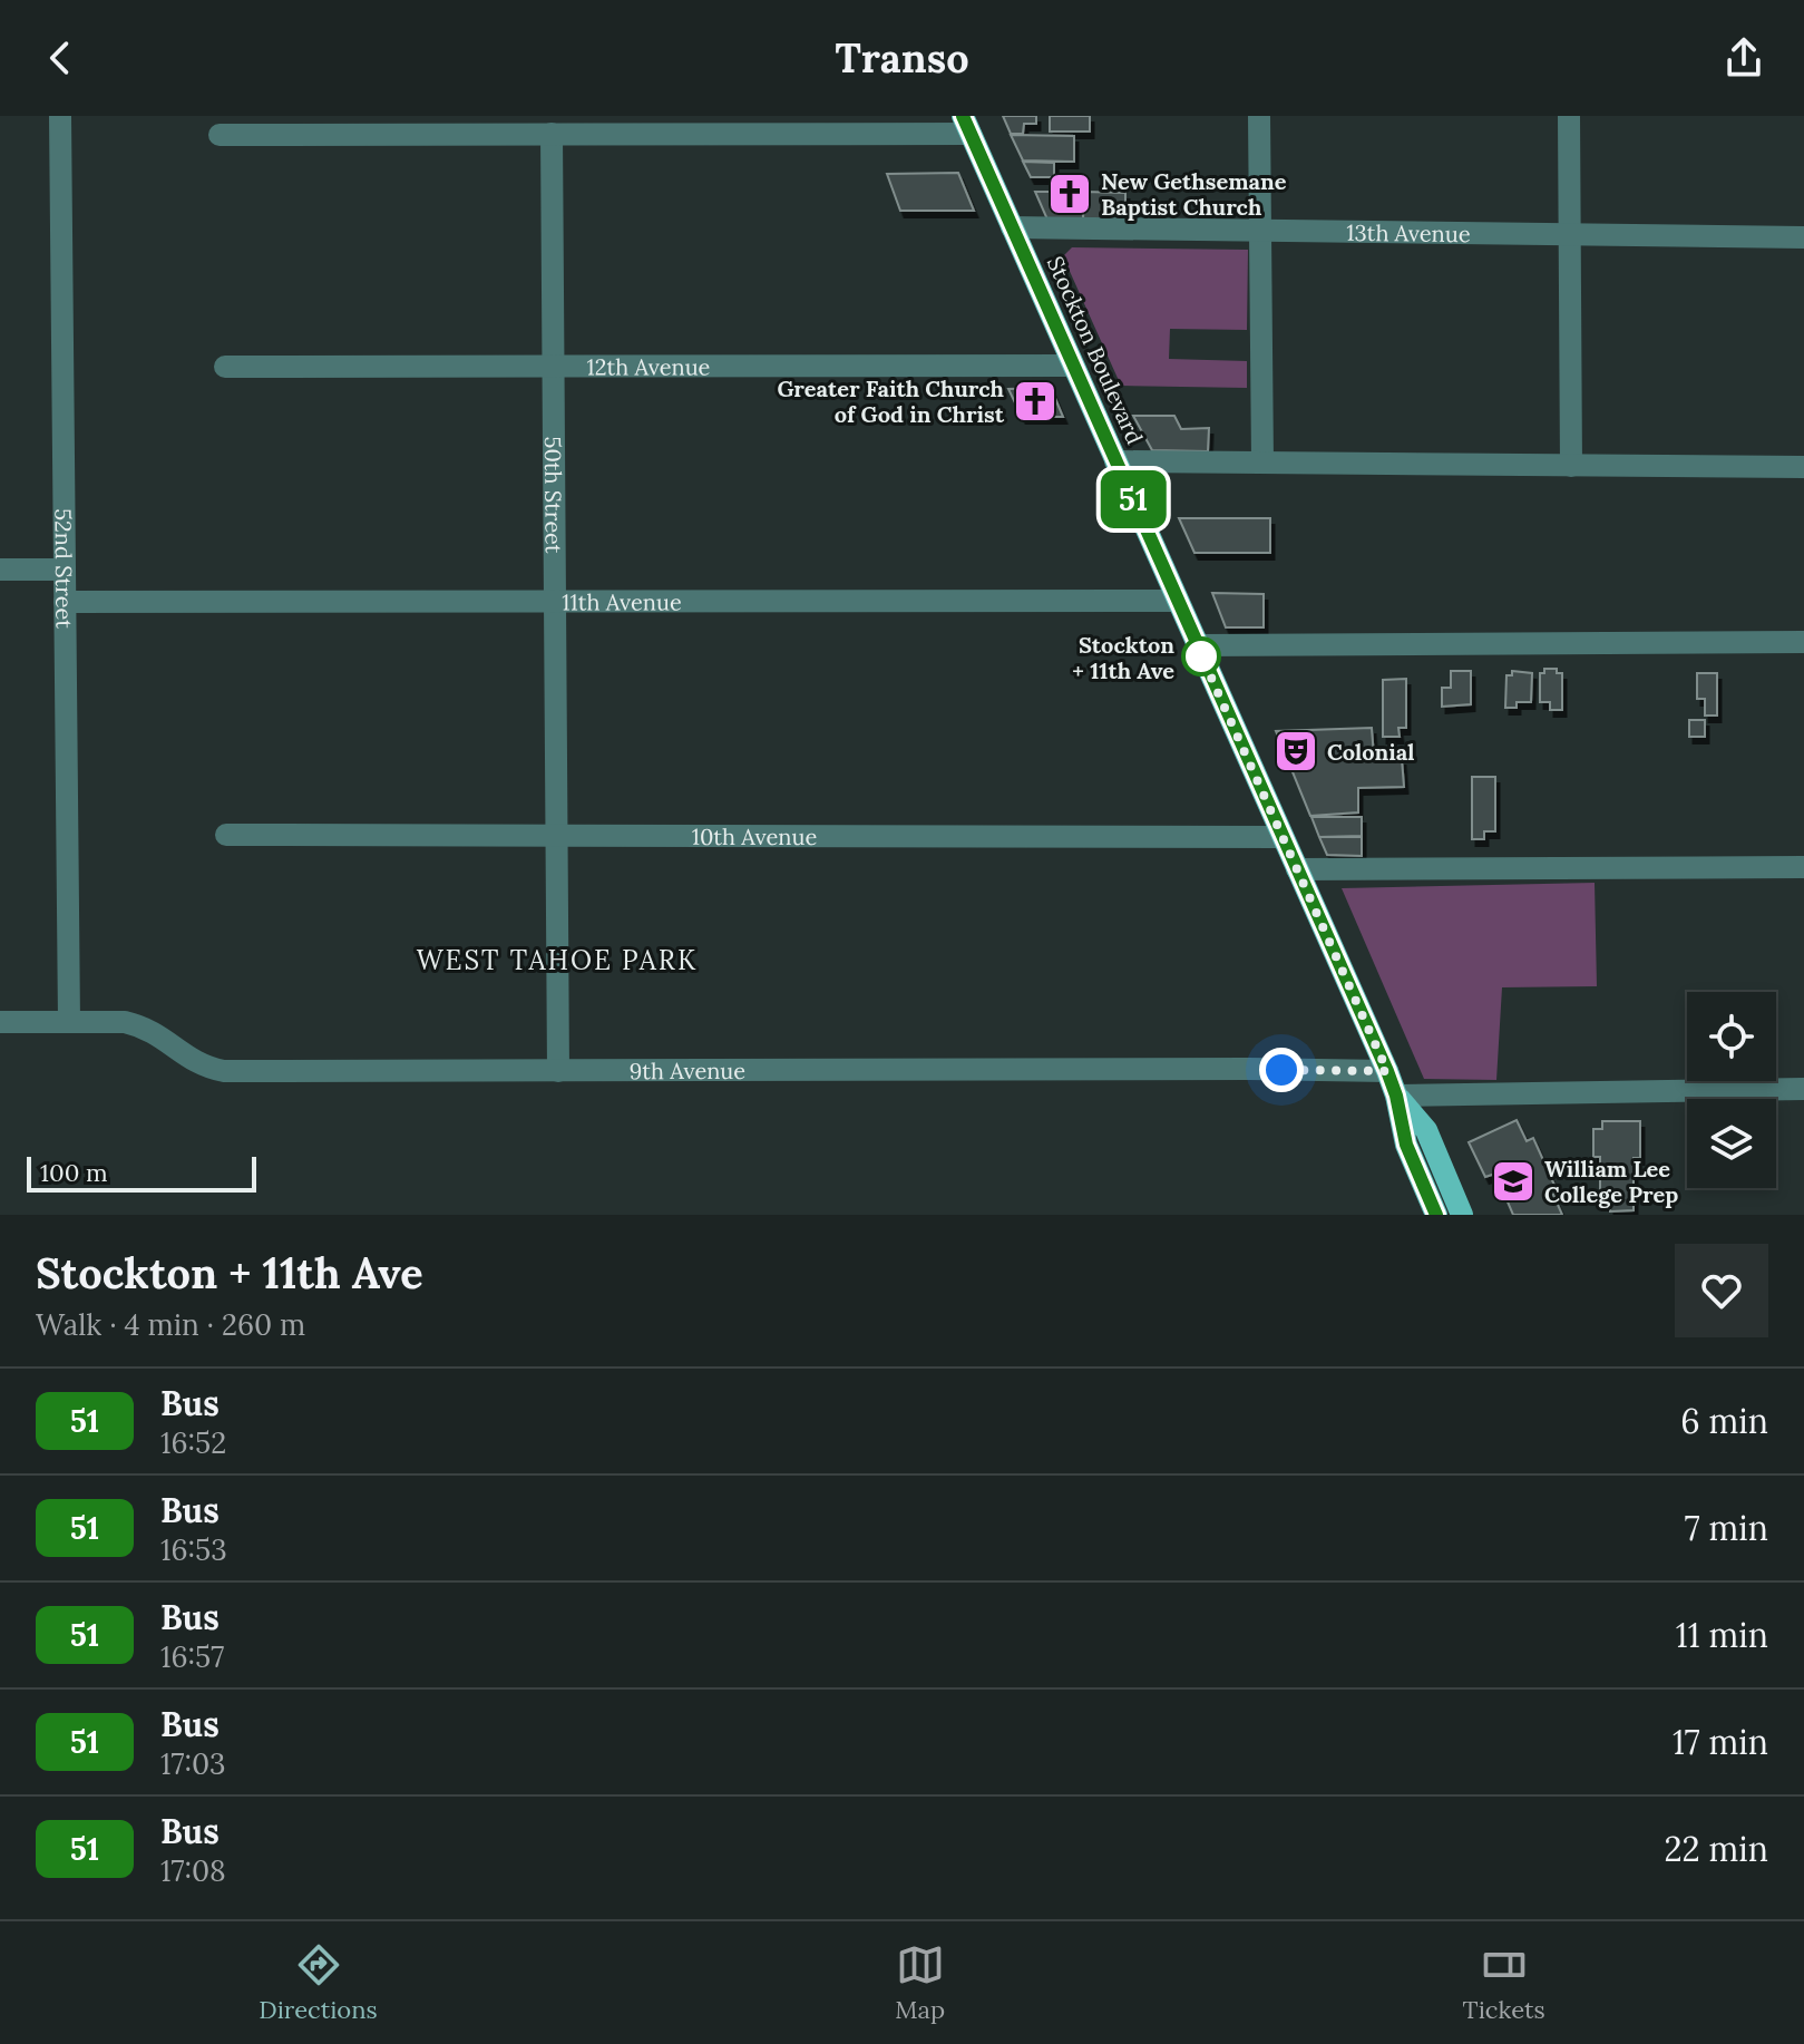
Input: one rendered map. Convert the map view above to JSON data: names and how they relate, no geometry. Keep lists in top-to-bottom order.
{
  "streets": {
    "main road": ["Stockton Boulevard"],
    "street": [
      "13th Avenue",
      "12th Avenue",
      "50th Street",
      "52nd Street",
      "11th Avenue",
      "10th Avenue",
      "9th Avenue"
    ]
  },
  "crossings": [
    ["13th Avenue", "Stockton Boulevard"],
    ["Stockton Boulevard", "12th Avenue"],
    ["Stockton Boulevard", "11th Avenue"],
    ["Stockton Boulevard", "10th Avenue"],
    ["Stockton Boulevard", "9th Avenue"],
    ["12th Avenue", "50th Street"],
    ["50th Street", "11th Avenue"],
    ["50th Street", "10th Avenue"],
    ["50th Street", "9th Avenue"],
    ["52nd Street", "11th Avenue"],
    ["52nd Street", "9th Avenue"]
  ],
  "districts": ["WEST TAHOE PARK"],
  "places": {
    "church": ["New Gethsemane Baptist Church", "Greater Faith Church of God in Christ"],
    "other": ["Stockton + 11th Ave"],
    "theatre": ["Colonial"],
    "school or university": ["William Lee College Prep"]
  },
  "lines": ["bus line 51"],
  "scale_bar": "100 m",
  "page": {
    "header": "Transo",
    "on_map": "51",
    "scale": "100 m",
    "heading": ["Stockton + 11th Ave", "Walk · 4 min · 260 m"],
    "list": [
      {
        "mark": "51",
        "name": "Bus",
        "note": "16:52",
        "value": "6 min"
      },
      {
        "mark": "51",
        "name": "Bus",
        "note": "16:53",
        "value": "7 min"
      },
      {
        "mark": "51",
        "name": "Bus",
        "note": "16:57",
        "value": "11 min"
      },
      {
        "mark": "51",
        "name": "Bus",
        "note": "17:03",
        "value": "17 min"
      },
      {
        "mark": "51",
        "name": "Bus",
        "note": "17:08",
        "value": "22 min"
      }
    ],
    "tabs": ["Directions", "Map", "Tickets"]
  }
}
